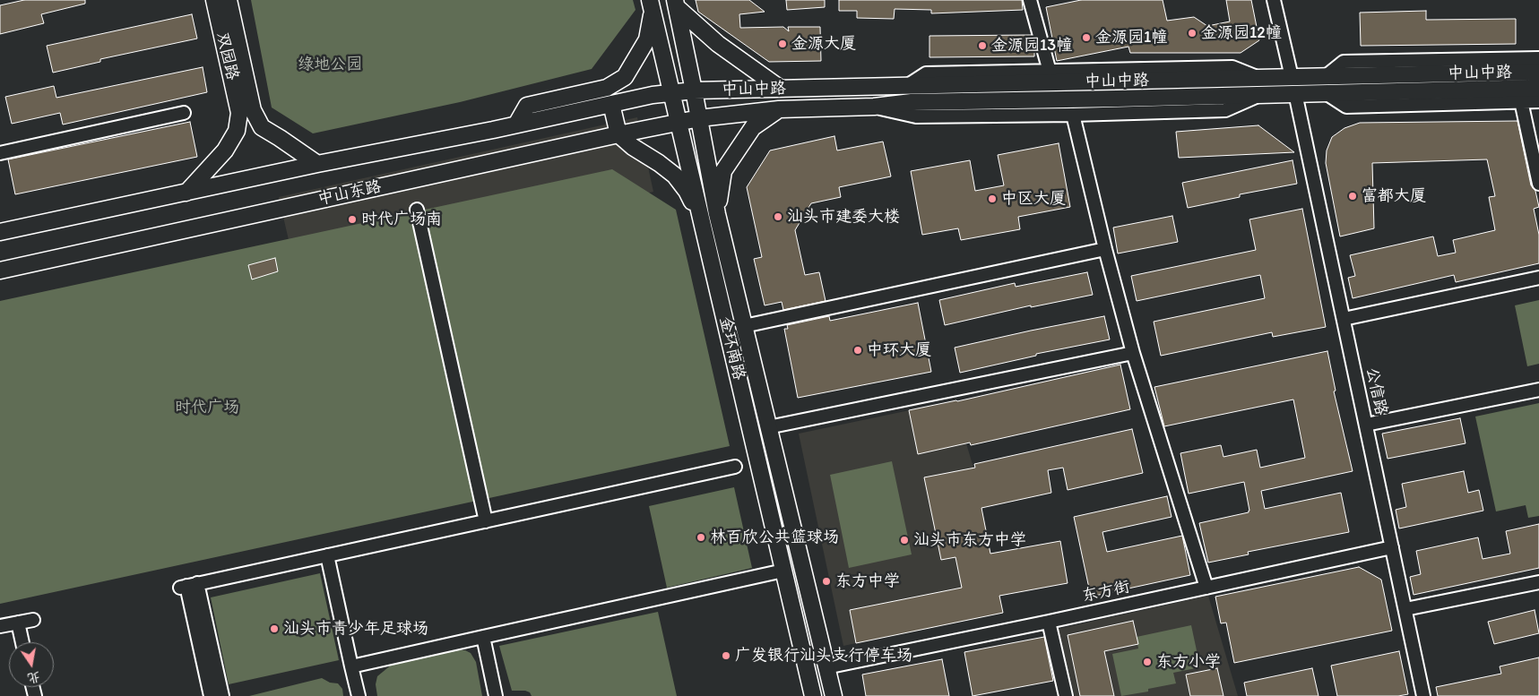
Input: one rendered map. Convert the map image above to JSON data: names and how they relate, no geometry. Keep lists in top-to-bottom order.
{
  "streets": {
    "main road": [
      "双园路",
      "中山中路",
      "中山东路",
      "金环南路"
    ],
    "street": ["公信路", "东方街"]
  },
  "crossings": [
    ["中山中路", "中山东路"],
    ["中山中路", "金环南路"],
    ["中山中路", "公信路"],
    ["中山东路", "金环南路"],
    ["金环南路", "东方街"],
    ["公信路", "东方街"]
  ],
  "parks": ["绿地公园", "时代广场"],
  "places": [
    "金源园12幢",
    "金源园1幢",
    "金源大厦",
    "金源园13幢",
    "富都大厦",
    "中区大厦",
    "汕头市建委大楼",
    "时代广场南",
    "中环大厦",
    "林百欣公共篮球场",
    "汕头市东方中学",
    "东方中学",
    "汕头市青少年足球场",
    "广发银行汕头支行停车场",
    "东方小学"
  ],
  "north": "bottom"
}
